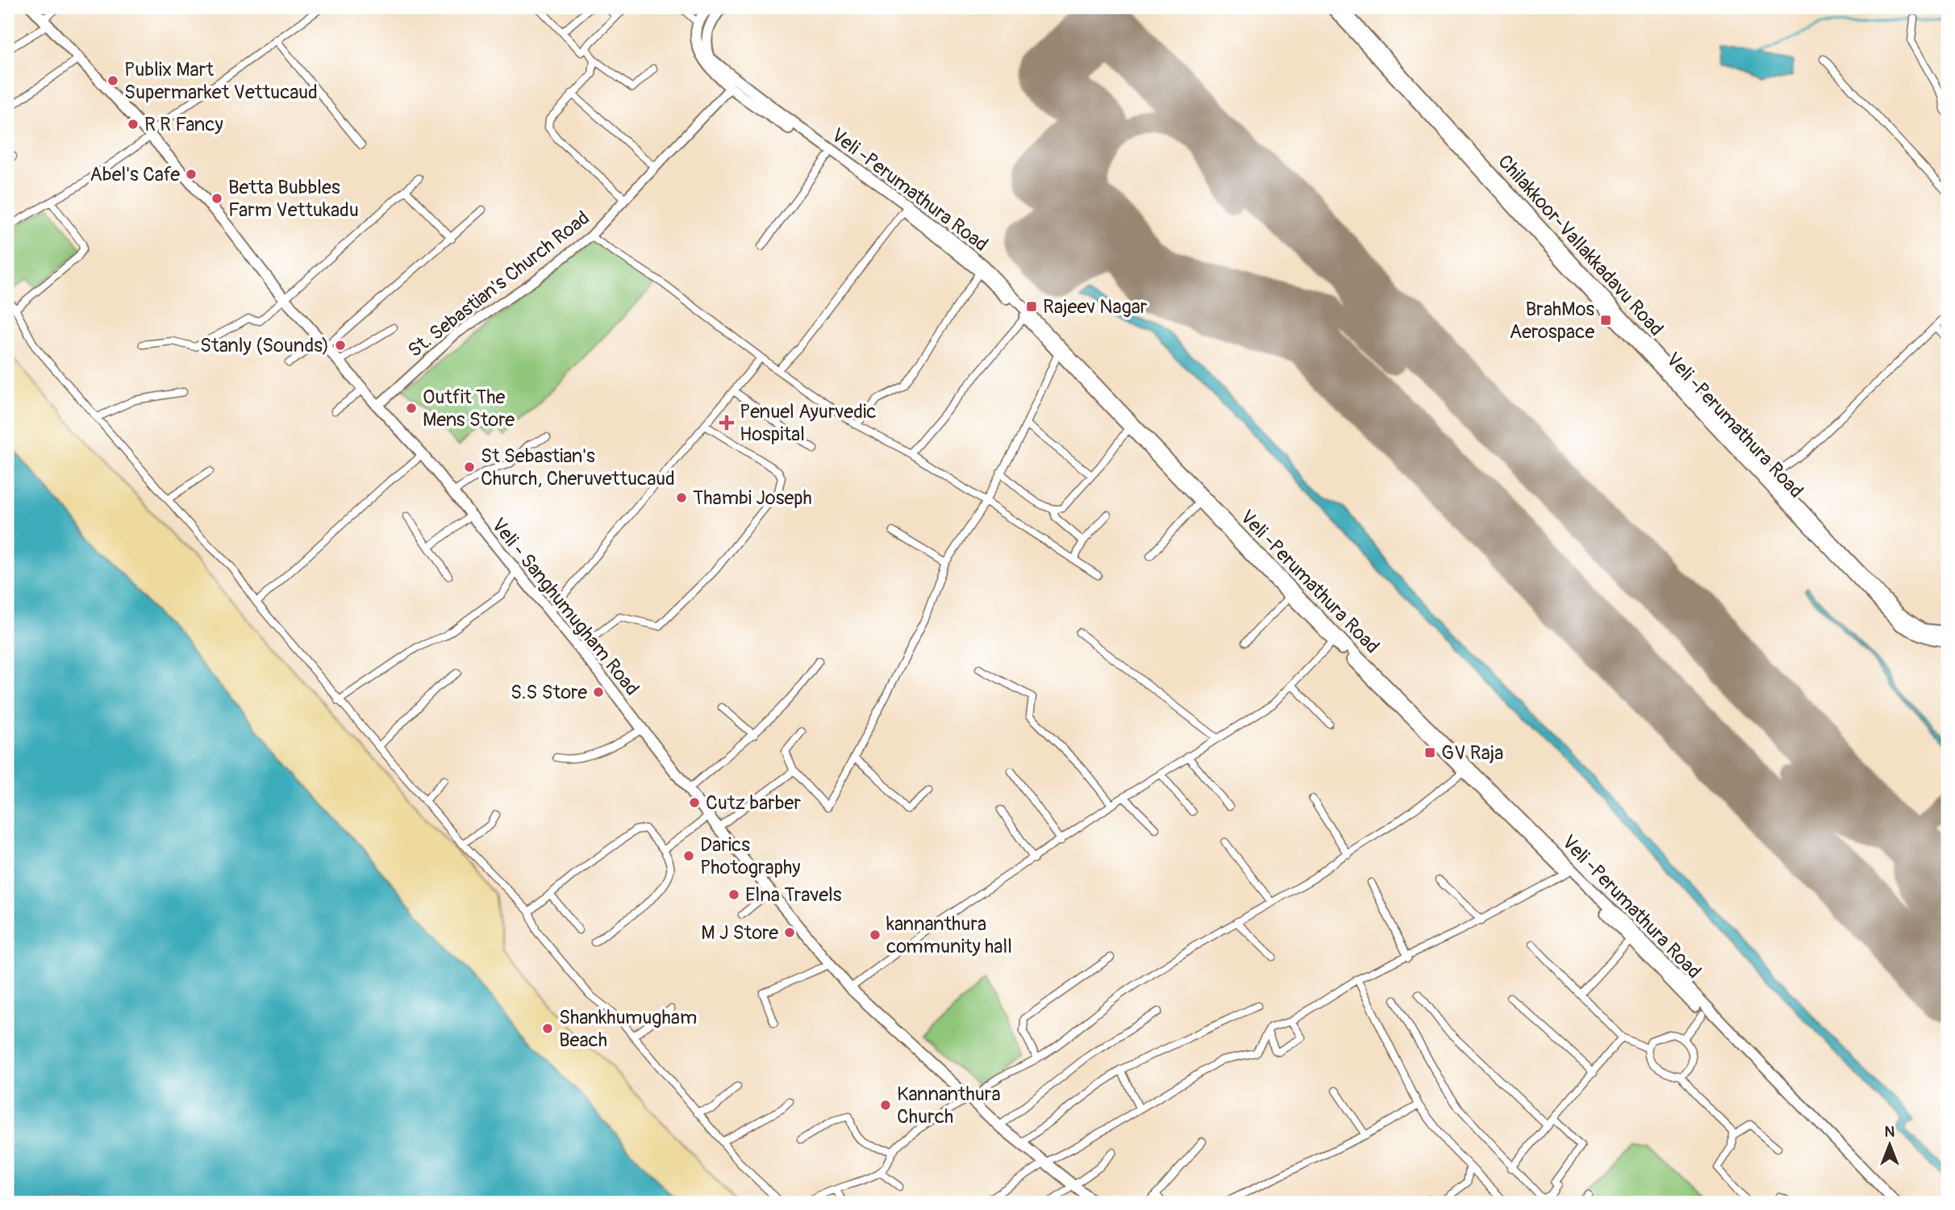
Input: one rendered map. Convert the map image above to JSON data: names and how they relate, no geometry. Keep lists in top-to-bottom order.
{
  "streets": {
    "main road": ["Veli -Perumathura Road", "Chilakkoor-Vallakkadavu Road", "Veli - Sanghumugham Road"],
    "street": ["St. Sebastian's Church Road"]
  },
  "crossings": [
    ["St. Sebastian's Church Road", "Veli - Sanghumugham Road"]
  ],
  "places": {
    "other": [
      "Publix Mart Supermarket Vettucaud",
      "R R Fancy",
      "Abel's Cafe",
      "Betta Bubbles Farm Vettukadu",
      "Stanly (Sounds)",
      "Outfit The Mens Store",
      "St Sebastian's Church, Cheruvettucaud",
      "Thambi Joseph",
      "S.S Store",
      "Cutz barber",
      "Darics Photography",
      "Elna Travels",
      "M J Store",
      "kannanthura community hall",
      "Shankhumugham Beach",
      "Kannanthura Church"
    ],
    "transit": ["Rajeev Nagar", "BrahMos Aerospace", "GV Raja"],
    "health": ["Penuel Ayurvedic Hospital"]
  },
  "north": "top"
}
